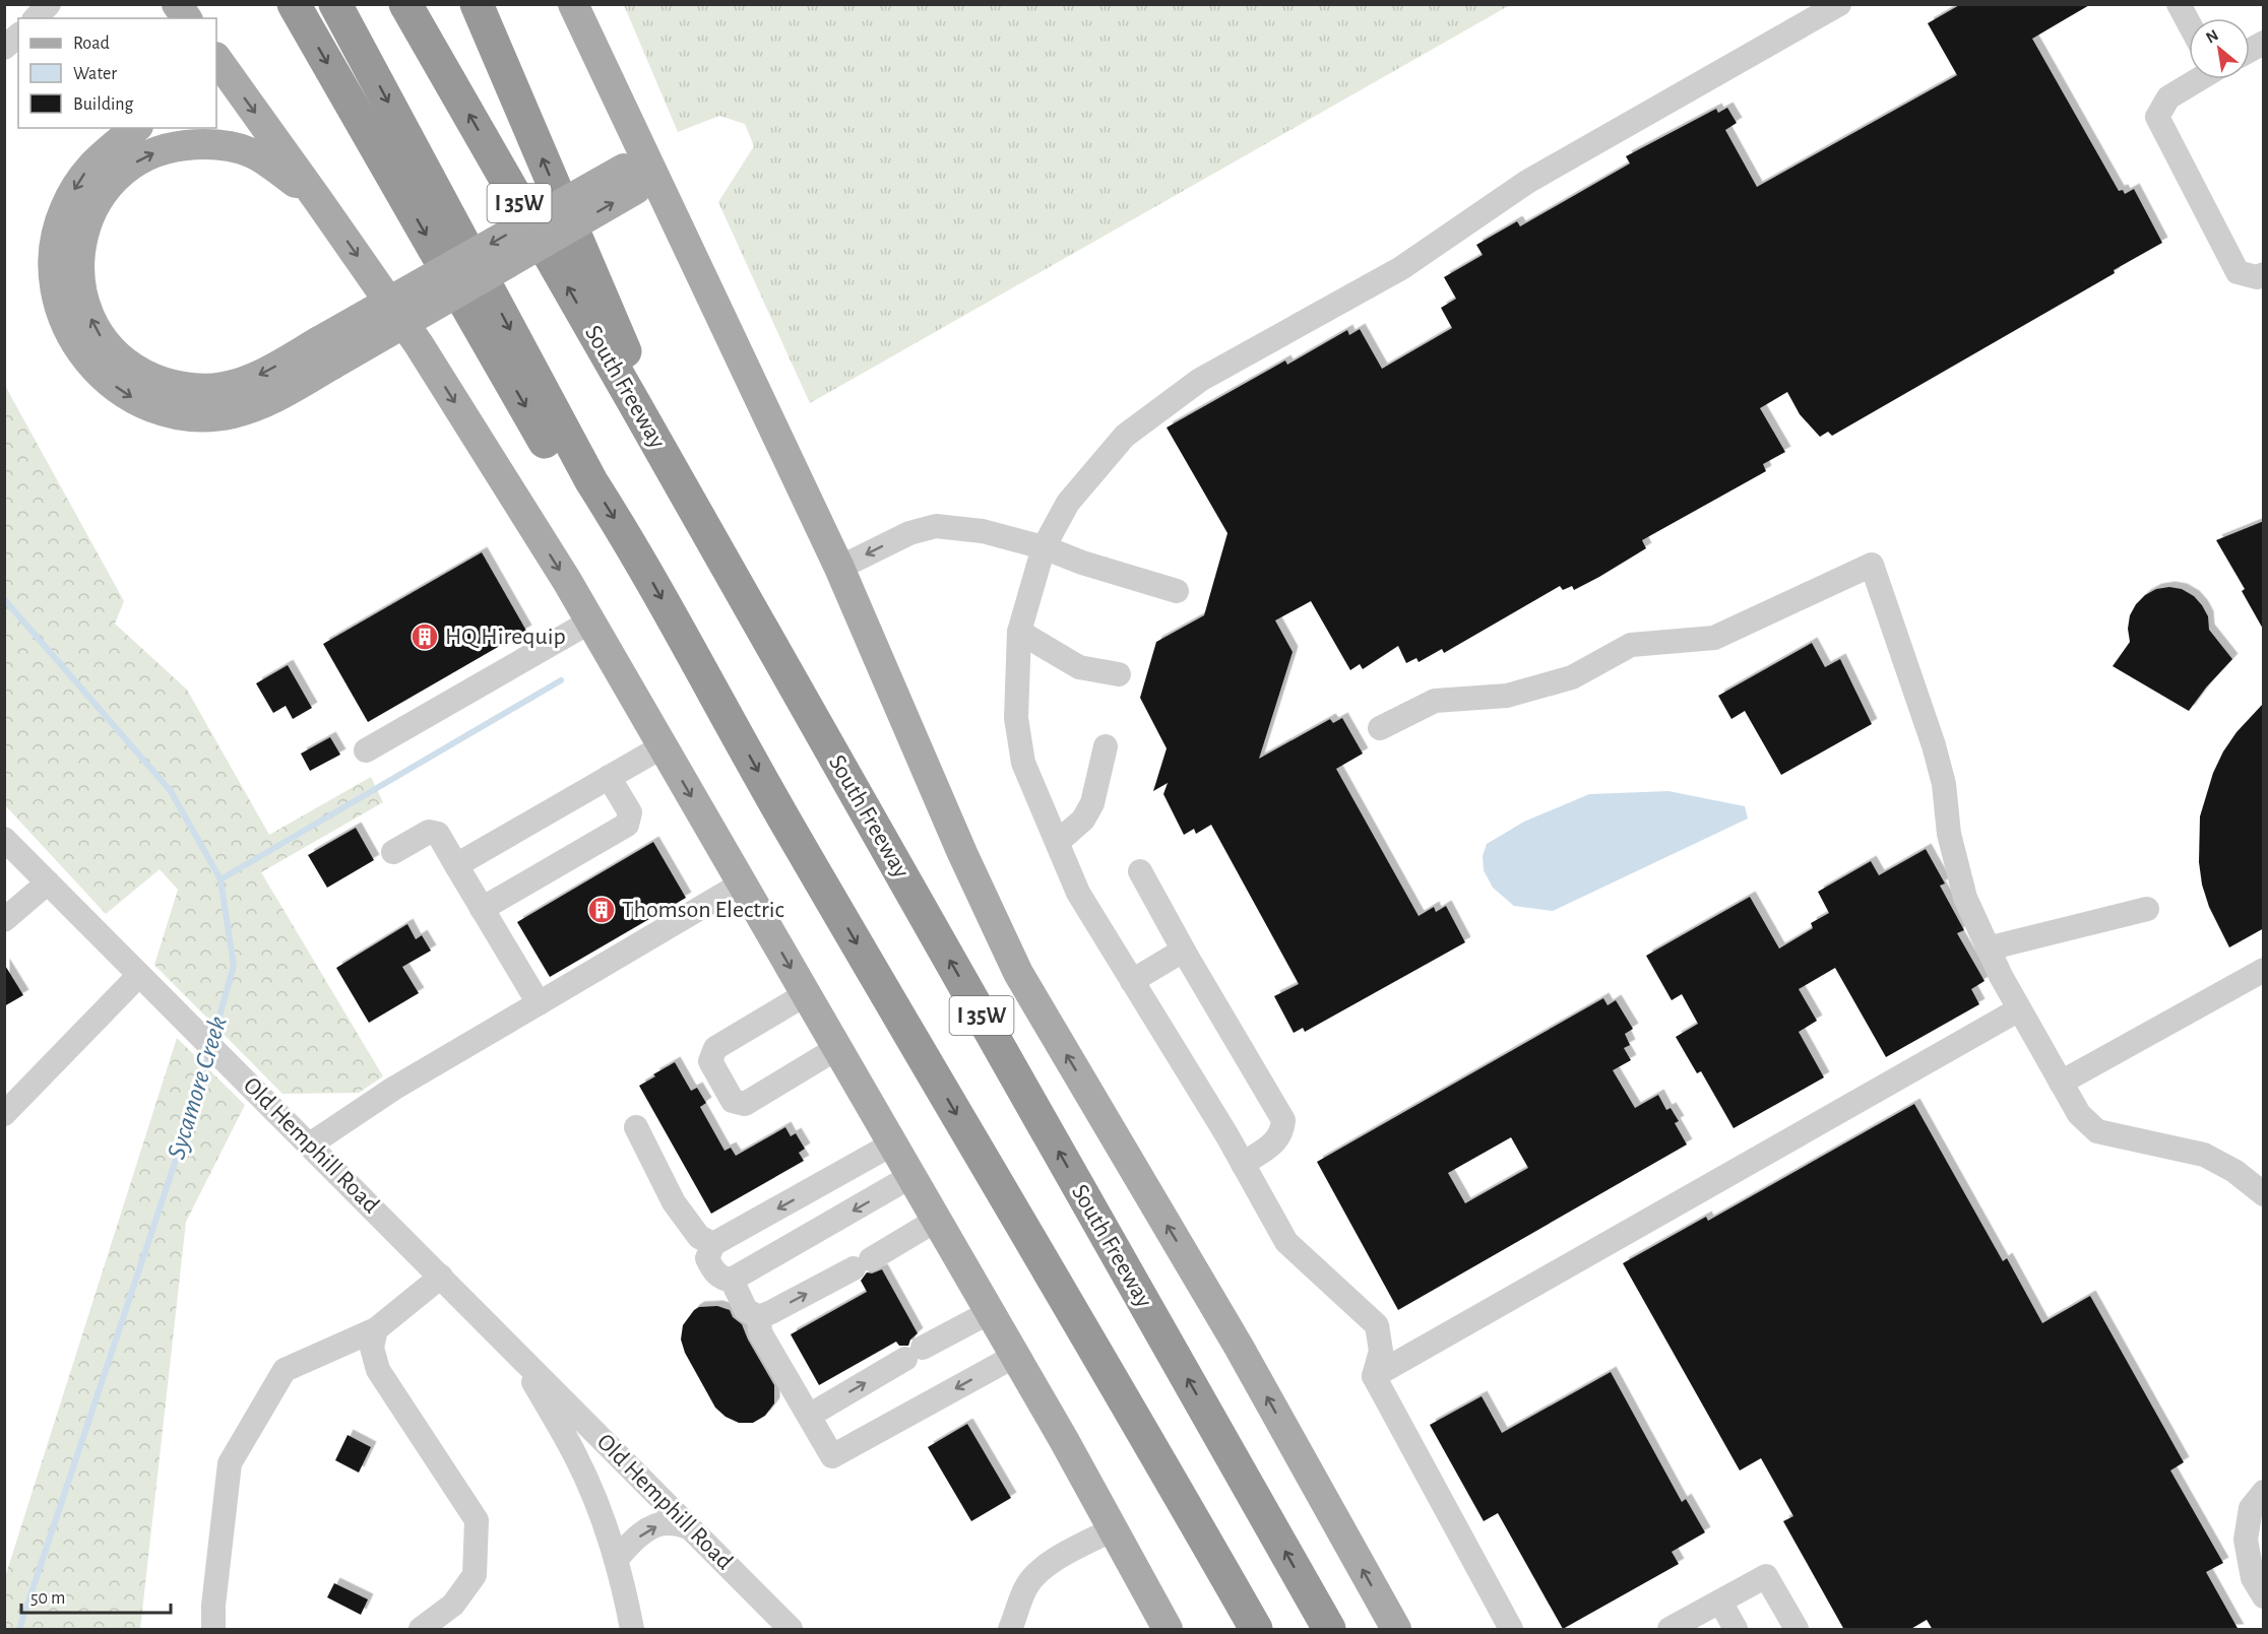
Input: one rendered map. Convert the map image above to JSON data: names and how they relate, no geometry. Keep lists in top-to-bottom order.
{
  "streets": {
    "highway": ["I 35W", "South Freeway"],
    "street": ["Old Hemphill Road"]
  },
  "water": ["Sycamore Creek"],
  "places": {
    "building": ["HQ Hirequip", "Thomson Electric"]
  },
  "legend": ["Road", "Water", "Building"],
  "scale_bar": "50 m",
  "north": "top left"
}
